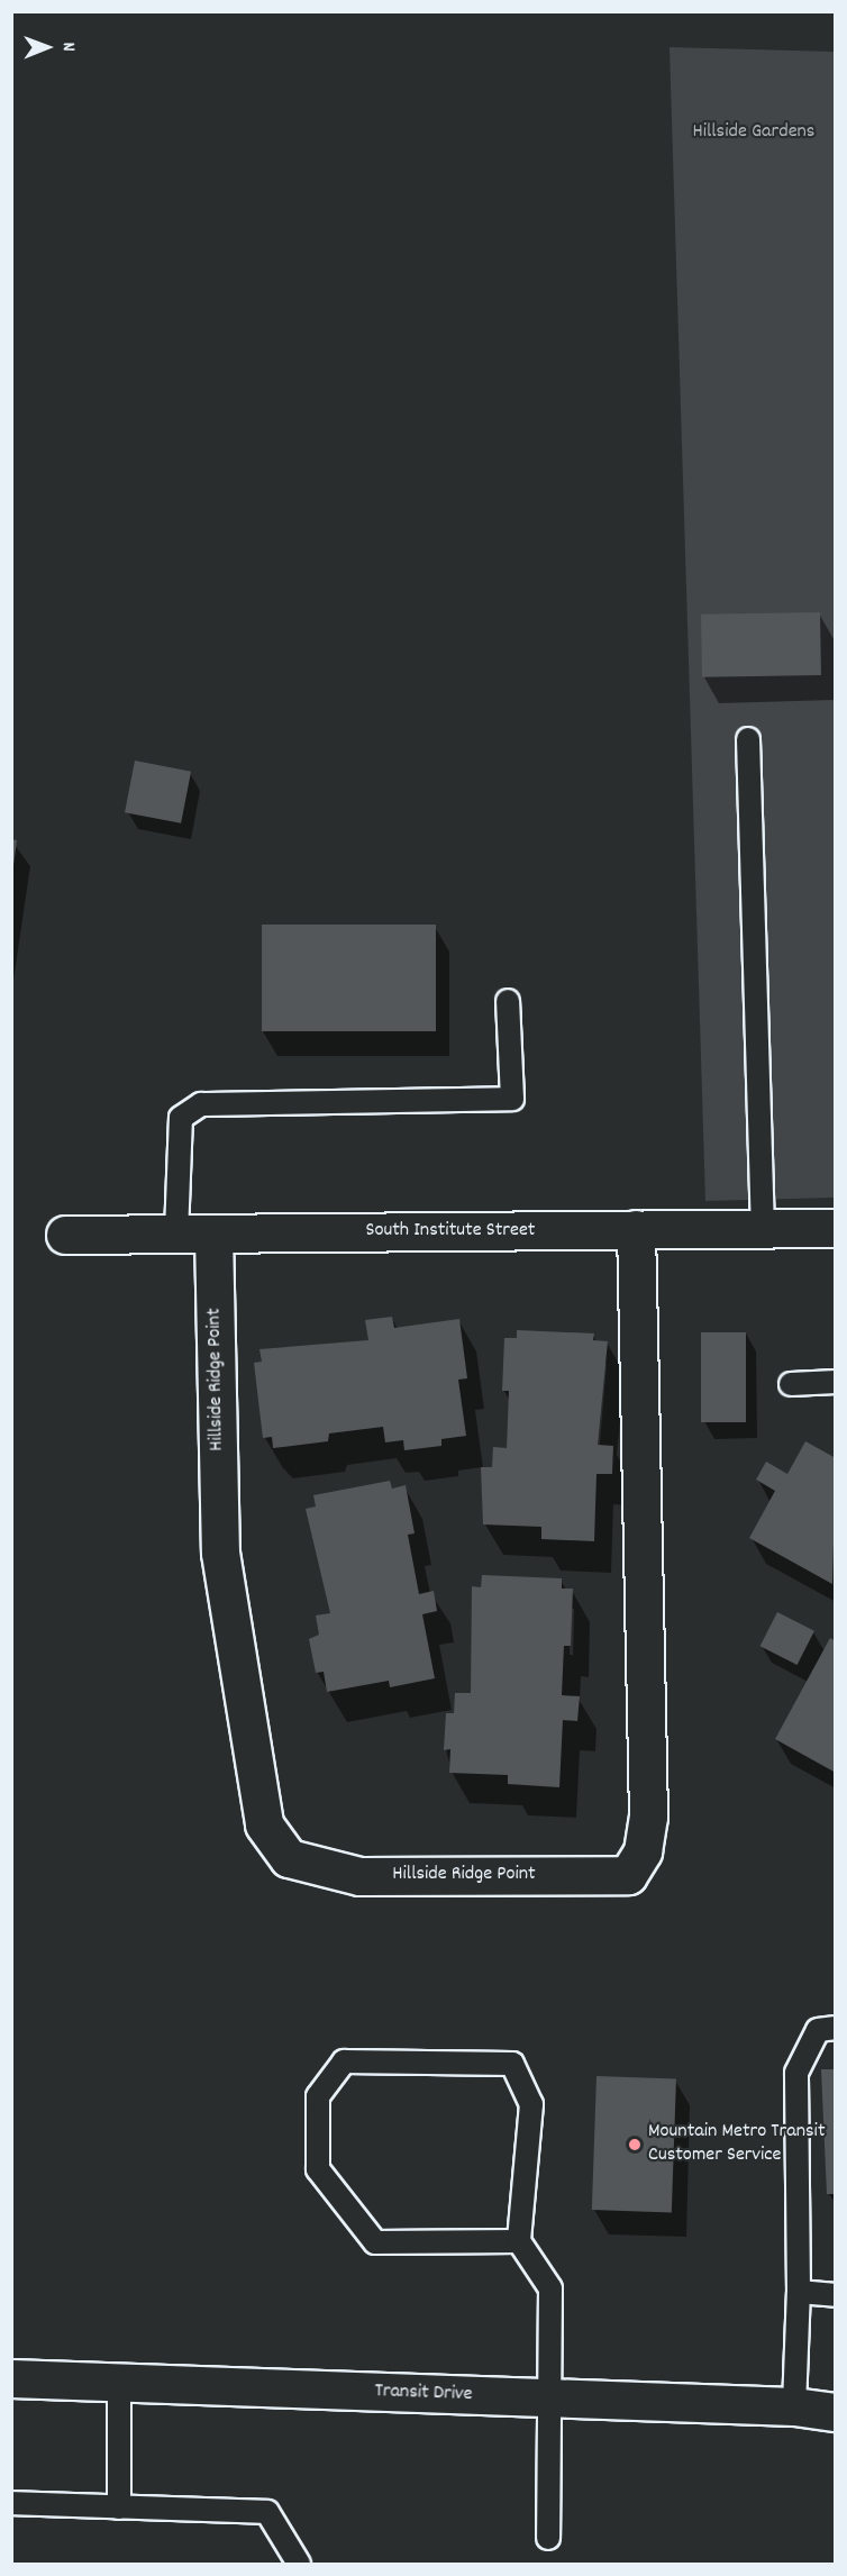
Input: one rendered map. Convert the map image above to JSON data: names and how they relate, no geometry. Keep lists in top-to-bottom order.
{
  "streets": {
    "street": ["South Institute Street", "Hillside Ridge Point", "Transit Drive"]
  },
  "crossings": [
    ["South Institute Street", "Hillside Ridge Point"]
  ],
  "parks": ["Hillside Gardens"],
  "places": ["Mountain Metro Transit Customer Service"],
  "north": "right"
}
